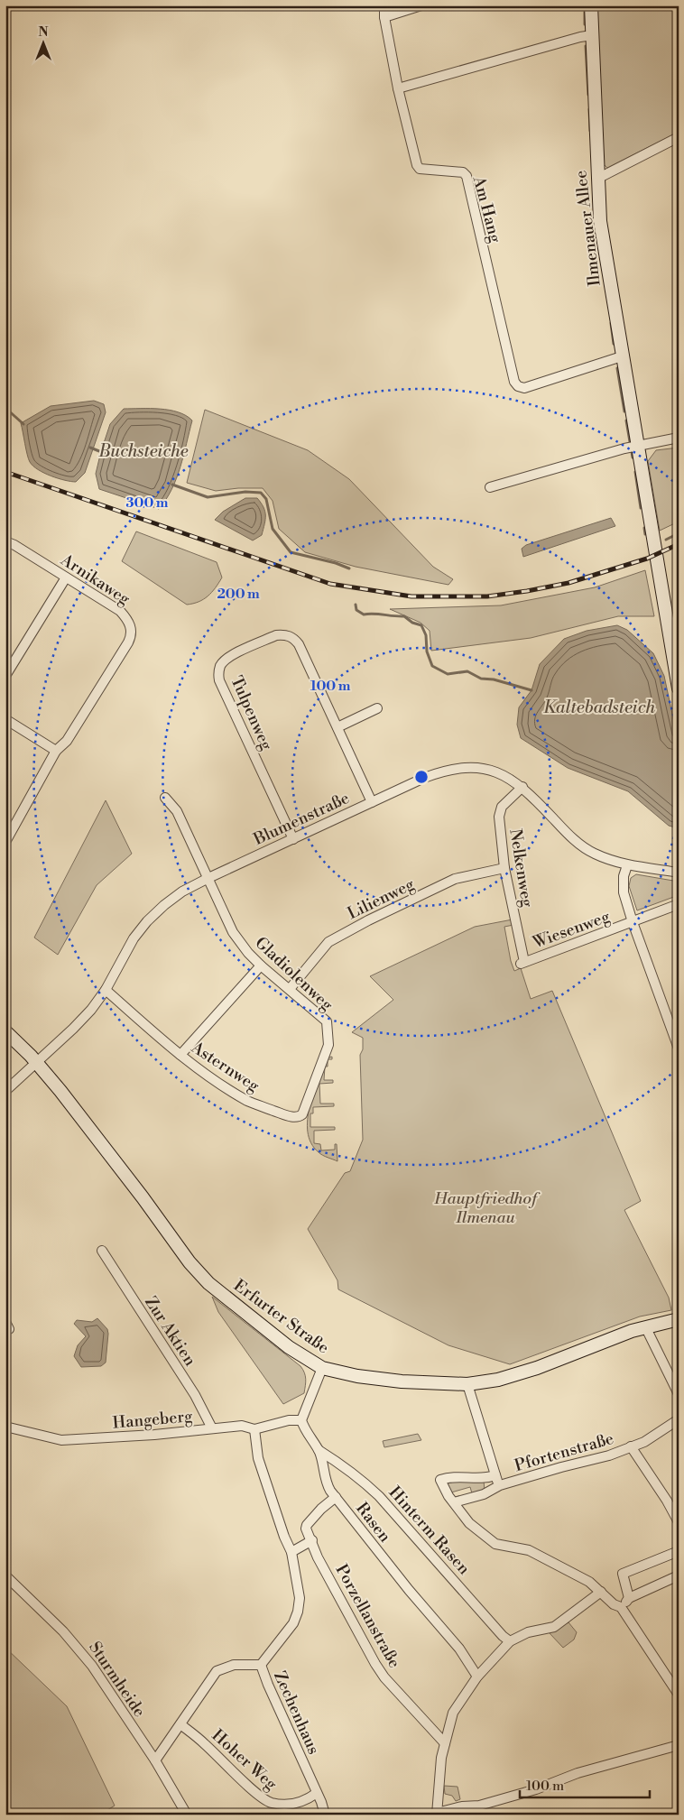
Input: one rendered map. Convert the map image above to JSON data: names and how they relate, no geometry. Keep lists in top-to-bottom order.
{
  "streets": {
    "main road": ["Ilmenauer Allee", "Erfurter Straße"],
    "street": [
      "Am Hang",
      "Arnikaweg",
      "Tulpenweg",
      "Blumenstraße",
      "Nelkenweg",
      "Lilienweg",
      "Wiesenweg",
      "Gladiolenweg",
      "Asternweg",
      "Zur Aktien",
      "Hangeberg",
      "Pfortenstraße",
      "Rasen",
      "Hinterm Rasen",
      "Porzellanstraße",
      "Sturmheide",
      "Zechenhaus",
      "Hoher Weg"
    ]
  },
  "crossings": [
    ["Am Hang", "Ilmenauer Allee"],
    ["Tulpenweg", "Blumenstraße"],
    ["Blumenstraße", "Nelkenweg"],
    ["Blumenstraße", "Gladiolenweg"],
    ["Blumenstraße", "Asternweg"],
    ["Blumenstraße", "Erfurter Straße"],
    ["Nelkenweg", "Lilienweg"],
    ["Nelkenweg", "Wiesenweg"],
    ["Lilienweg", "Gladiolenweg"],
    ["Gladiolenweg", "Asternweg"],
    ["Zur Aktien", "Hangeberg"],
    ["Hangeberg", "Rasen"],
    ["Rasen", "Hinterm Rasen"],
    ["Rasen", "Porzellanstraße"],
    ["Sturmheide", "Zechenhaus"],
    ["Zechenhaus", "Hoher Weg"]
  ],
  "water": ["Buchsteiche", "Kaltebadsteich"],
  "parks": ["Hauptfriedhof Ilmenau"],
  "scale_bar": "100 m",
  "north": "top",
  "rings": ["300 m", "200 m", "100 m"]
}
